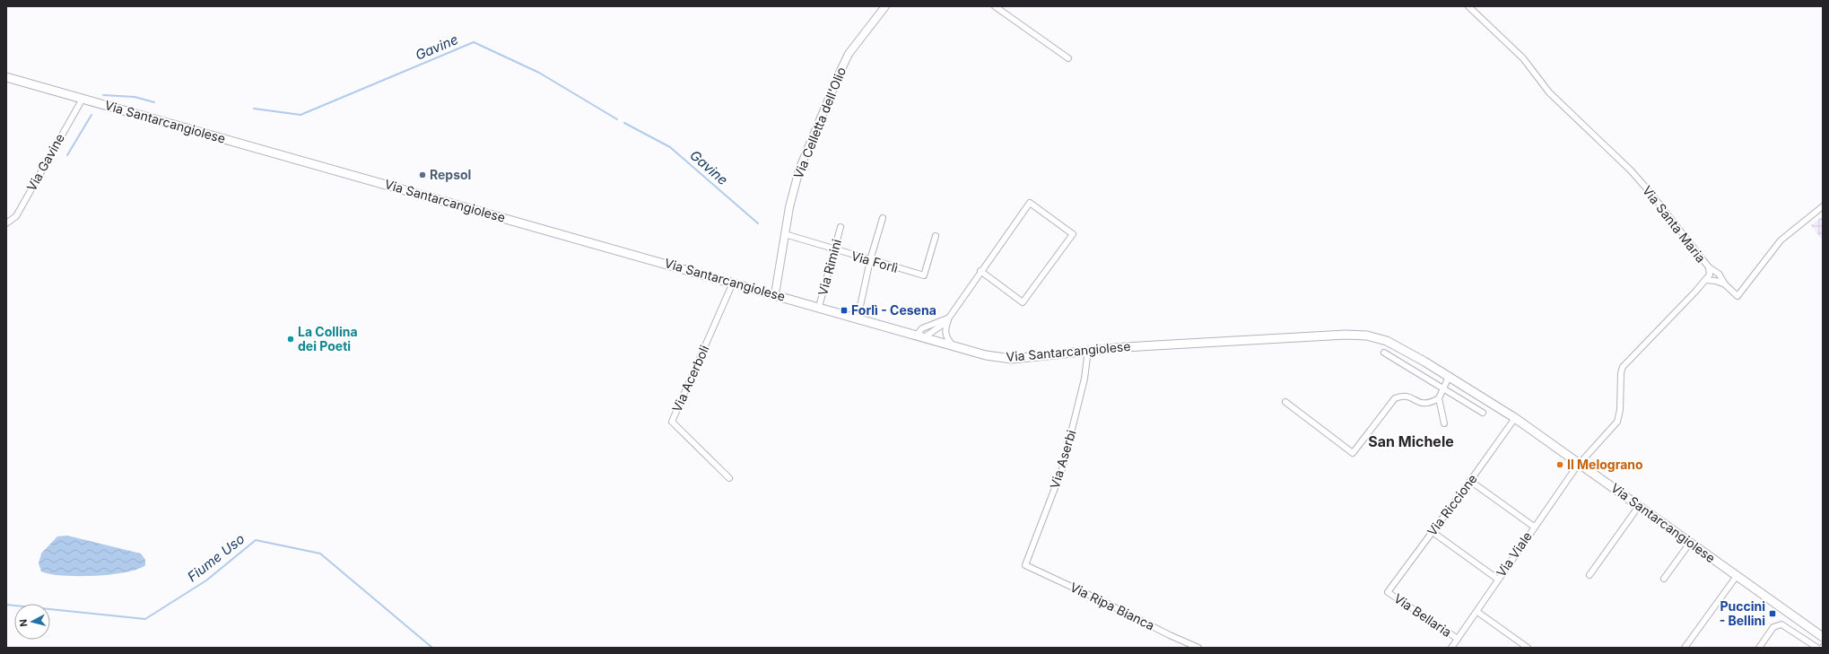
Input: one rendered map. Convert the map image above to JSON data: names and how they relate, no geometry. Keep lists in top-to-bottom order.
{
  "streets": {
    "main road": ["Via Santarcangiolese"],
    "street": [
      "Via Celletta dell'Olio",
      "Via Gavine",
      "Via Santa Maria",
      "Via Forlì",
      "Via Rimini",
      "Via Acerboli",
      "Via Aserbi",
      "Via Riccione",
      "Via Viale",
      "Via Ripa Bianca",
      "Via Bellaria"
    ]
  },
  "crossings": [
    ["Via Santarcangiolese", "Via Celletta dell'Olio"],
    ["Via Santarcangiolese", "Via Gavine"],
    ["Via Santarcangiolese", "Via Santa Maria"],
    ["Via Santarcangiolese", "Via Rimini"],
    ["Via Santarcangiolese", "Via Acerboli"],
    ["Via Santarcangiolese", "Via Aserbi"],
    ["Via Santarcangiolese", "Via Riccione"],
    ["Via Santarcangiolese", "Via Viale"],
    ["Via Celletta dell'Olio", "Via Forlì"],
    ["Via Santa Maria", "Via Viale"],
    ["Via Forlì", "Via Rimini"],
    ["Via Aserbi", "Via Ripa Bianca"],
    ["Via Riccione", "Via Bellaria"],
    ["Via Viale", "Via Bellaria"]
  ],
  "districts": ["San Michele"],
  "water": ["Gavine", "Fiume Uso"],
  "places": {
    "other": ["Repsol", "La Collina dei Poeti", "Il Melograno"],
    "transit": ["Forlì - Cesena", "Puccini - Bellini"]
  },
  "north": "left"
}
